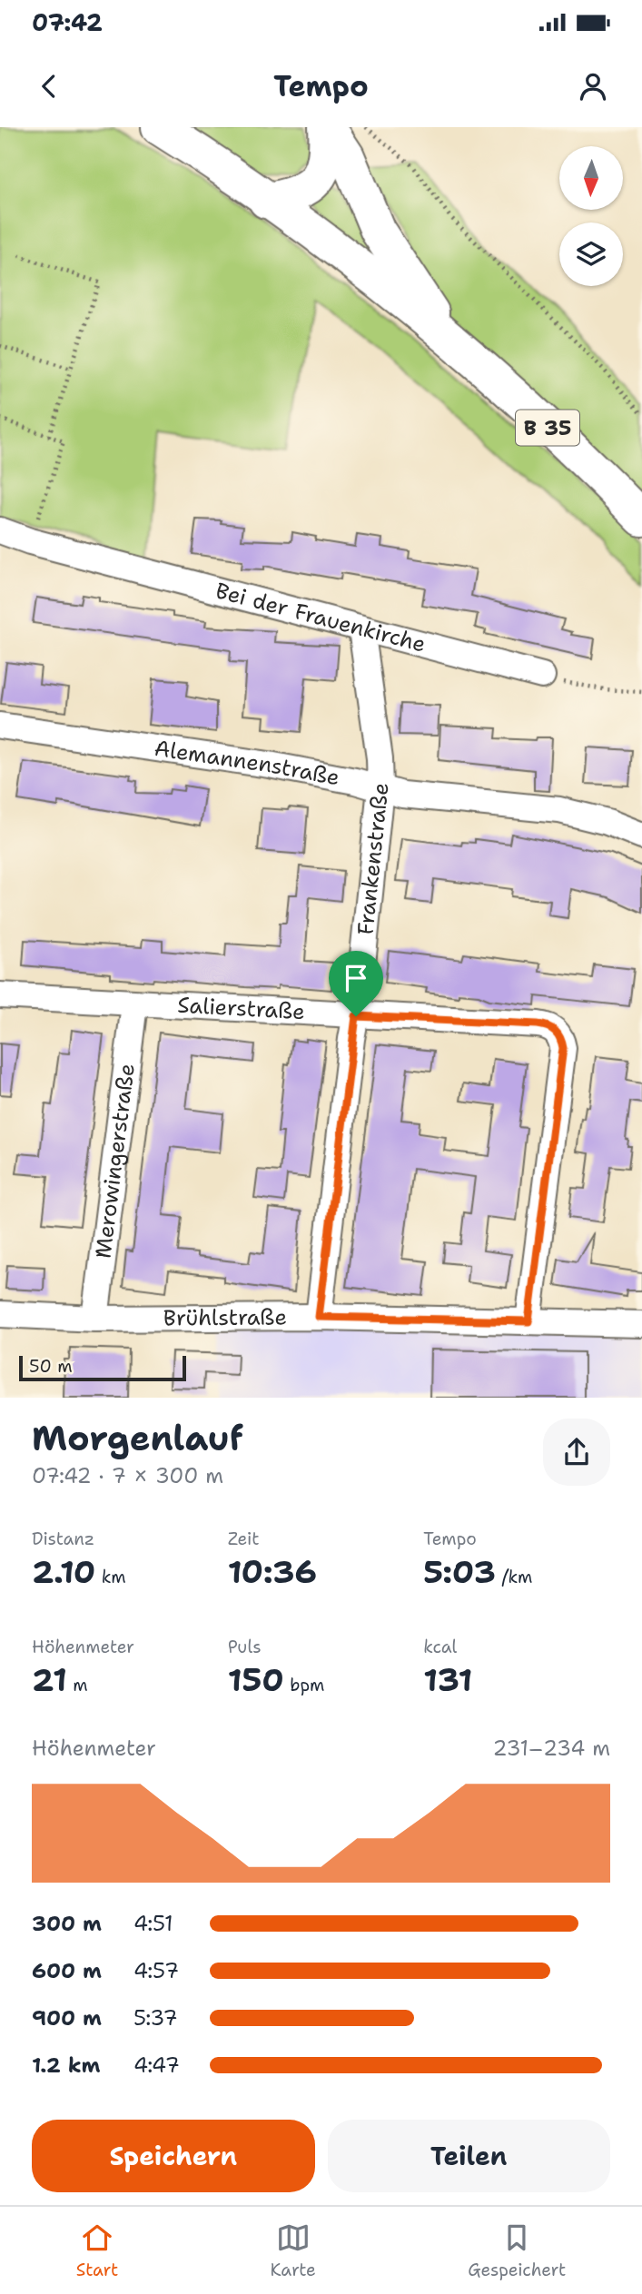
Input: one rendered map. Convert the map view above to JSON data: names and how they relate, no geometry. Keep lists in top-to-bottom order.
{
  "streets": {
    "main road": ["B 35"],
    "street": [
      "Bei der Frauenkirche",
      "Alemannenstraße",
      "Frankenstraße",
      "Salierstraße",
      "Merowingerstraße",
      "Brühlstraße"
    ]
  },
  "crossings": [
    ["Bei der Frauenkirche", "Frankenstraße"],
    ["Alemannenstraße", "Frankenstraße"],
    ["Frankenstraße", "Salierstraße"],
    ["Frankenstraße", "Brühlstraße"],
    ["Salierstraße", "Merowingerstraße"],
    ["Salierstraße", "Brühlstraße"],
    ["Merowingerstraße", "Brühlstraße"]
  ],
  "scale_bar": "50 m",
  "north": "bottom",
  "page": {
    "status": "07:42",
    "header": "Tempo",
    "scale": "50 m",
    "heading": ["Morgenlauf", "07:42 · 7 × 300 m"],
    "stats": [
      ["Distanz", "2.10 km"],
      ["Zeit", "10:36"],
      ["Tempo", "5:03 /km"],
      ["Höhenmeter", "21 m"],
      ["Puls", "150 bpm"],
      ["kcal", "131"]
    ],
    "chart": ["Höhenmeter", "231–234 m"],
    "list": [
      {
        "name": "300 m",
        "note": "4:51"
      },
      {
        "name": "600 m",
        "note": "4:57"
      },
      {
        "name": "900 m",
        "note": "5:37"
      },
      {
        "name": "1.2 km",
        "note": "4:47"
      }
    ],
    "buttons": ["Speichern", "Teilen"],
    "tabs": ["Start", "Karte", "Gespeichert"]
  }
}
